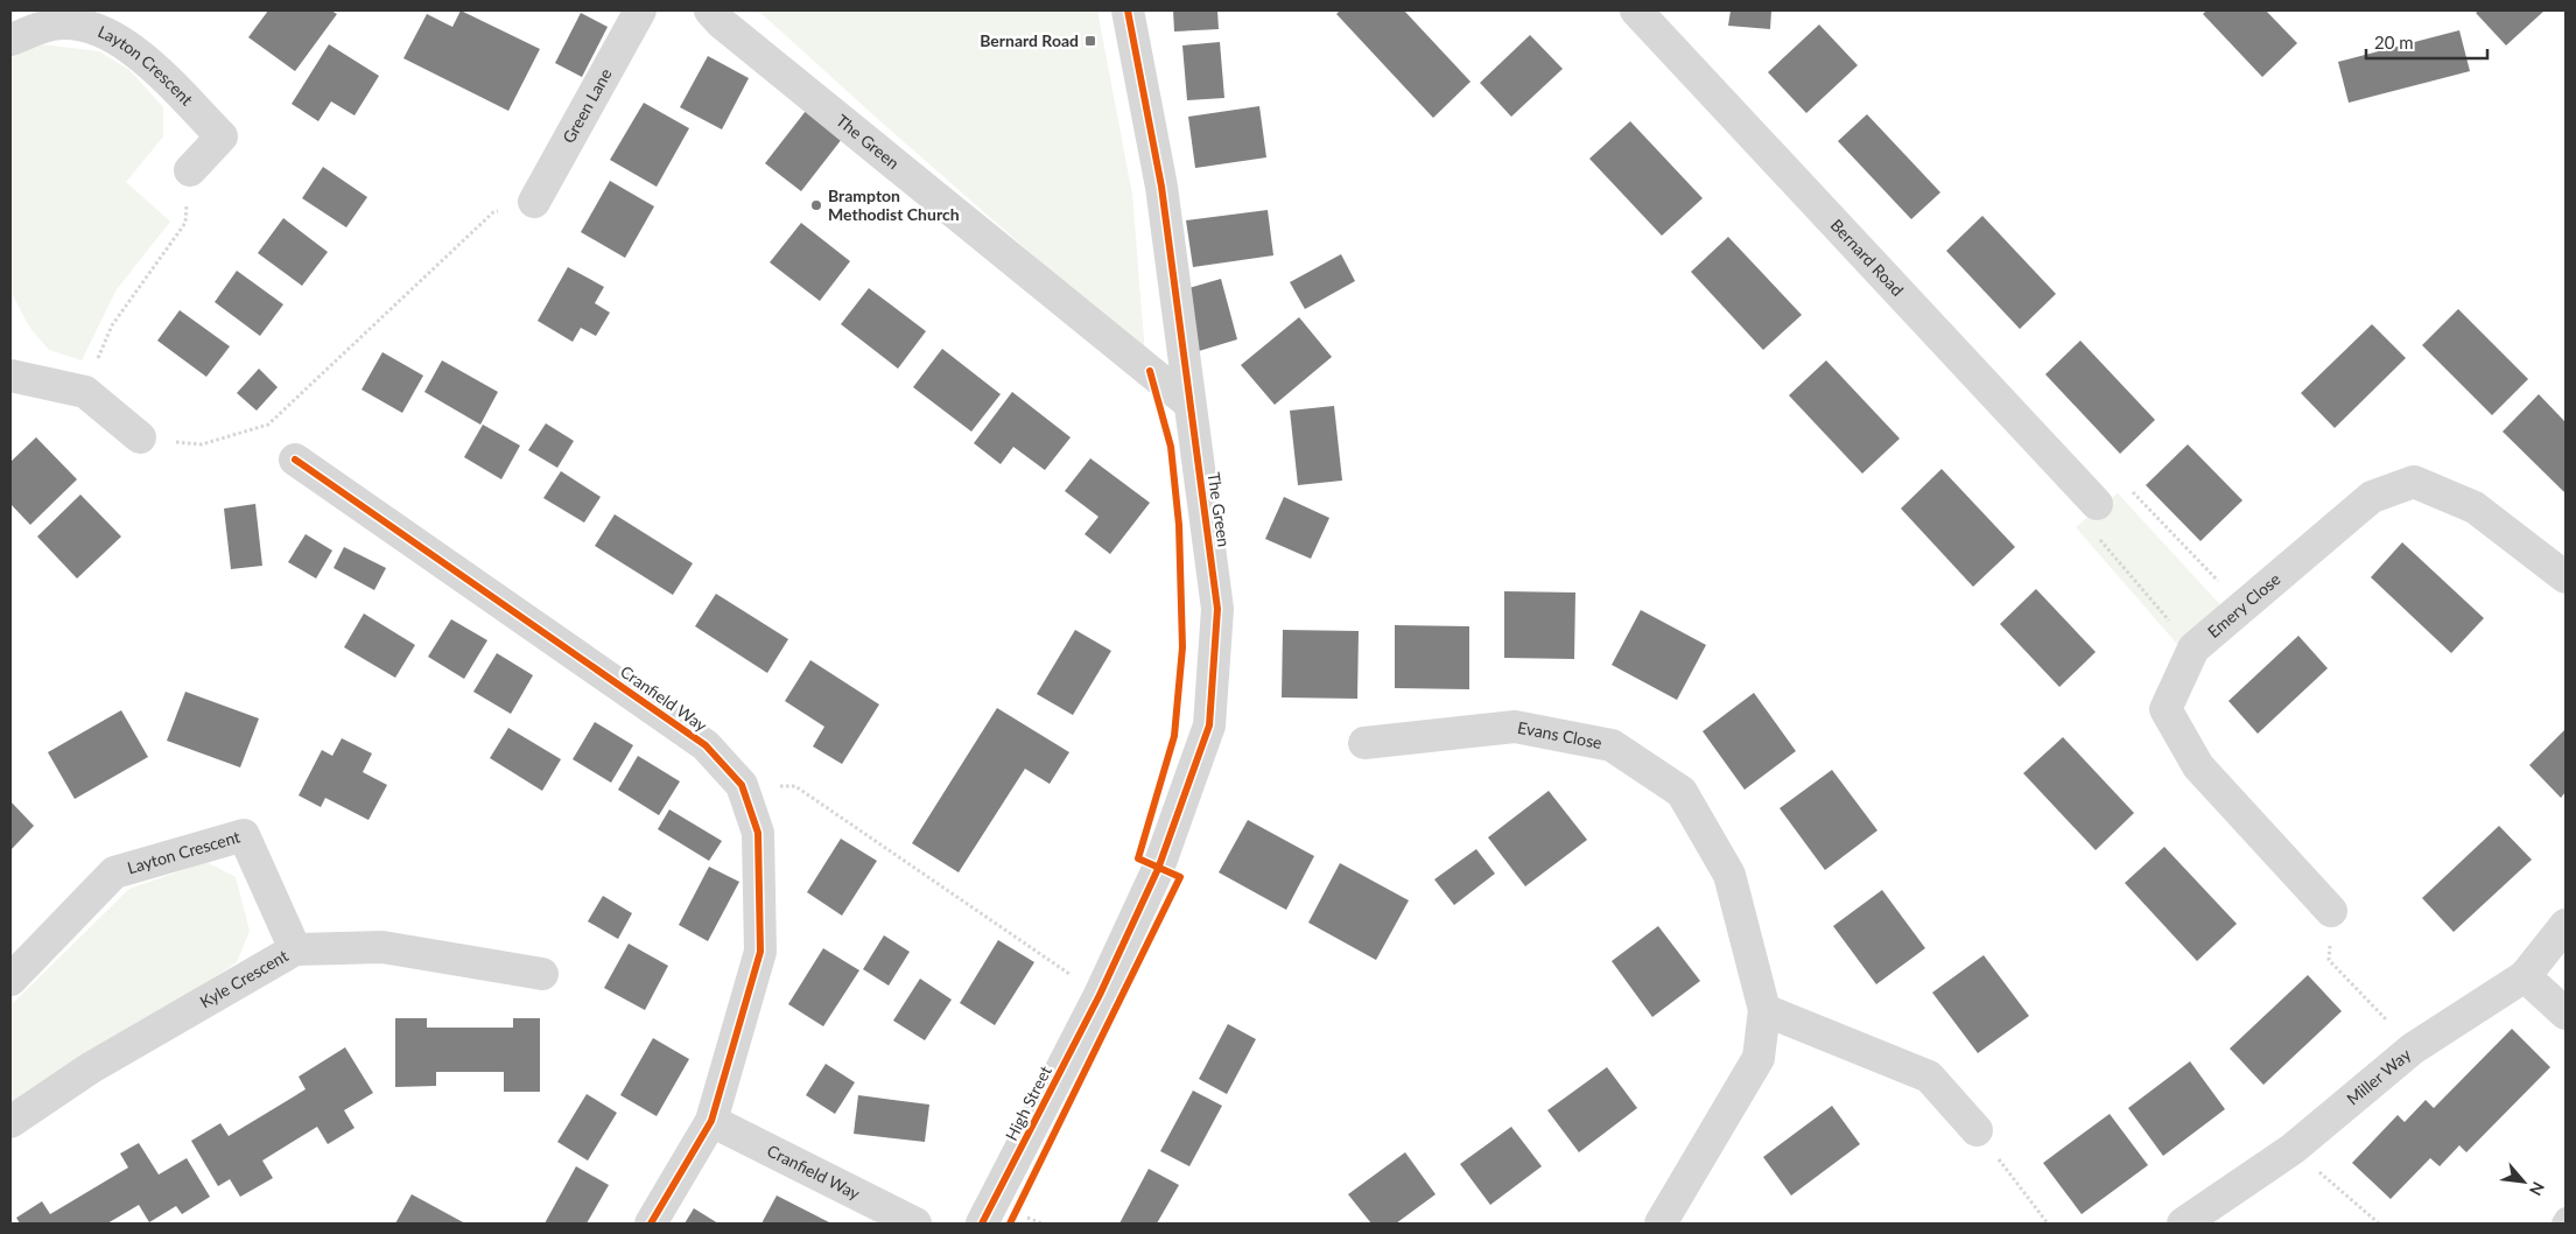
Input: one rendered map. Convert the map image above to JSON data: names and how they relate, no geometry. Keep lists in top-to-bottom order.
{
  "streets": {
    "street": [
      "Layton Crescent",
      "Green Lane",
      "The Green",
      "Bernard Road",
      "Emery Close",
      "Cranfield Way",
      "Evans Close",
      "Kyle Crescent",
      "Miller Way",
      "High Street"
    ]
  },
  "crossings": [
    ["Layton Crescent", "Kyle Crescent"],
    ["The Green", "High Street"]
  ],
  "places": {
    "transit": ["Bernard Road"],
    "other": ["Brampton Methodist Church"]
  },
  "scale_bar": "20 m",
  "north": "bottom right"
}
